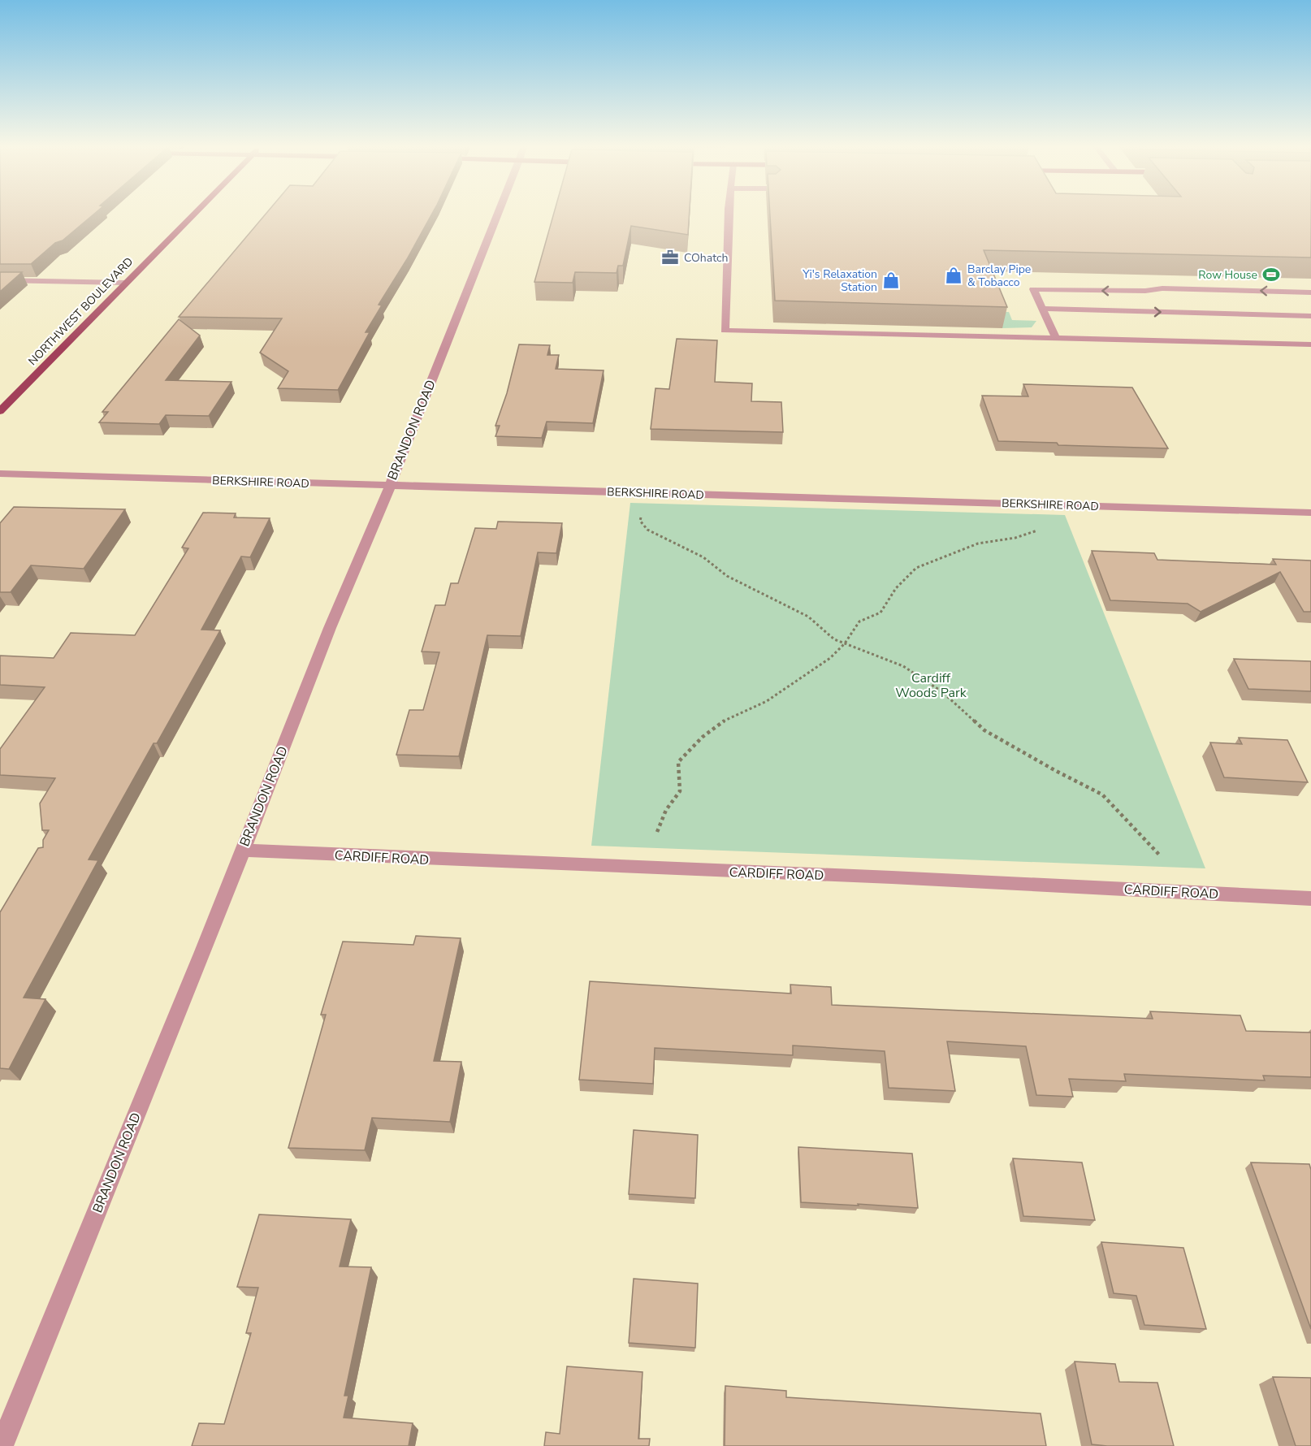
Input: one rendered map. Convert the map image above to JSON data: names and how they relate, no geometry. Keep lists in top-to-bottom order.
{
  "streets": {
    "main road": ["NORTHWEST BOULEVARD"],
    "street": ["BRANDON ROAD", "BERKSHIRE ROAD", "CARDIFF ROAD"]
  },
  "crossings": [
    ["BRANDON ROAD", "BERKSHIRE ROAD"],
    ["BRANDON ROAD", "CARDIFF ROAD"]
  ],
  "parks": ["Cardiff Woods Park"],
  "places": {
    "office": ["COhatch"],
    "sports": ["Row House"],
    "shop": ["Barclay Pipe & Tobacco", "Yi's Relaxation Station"]
  }
}
